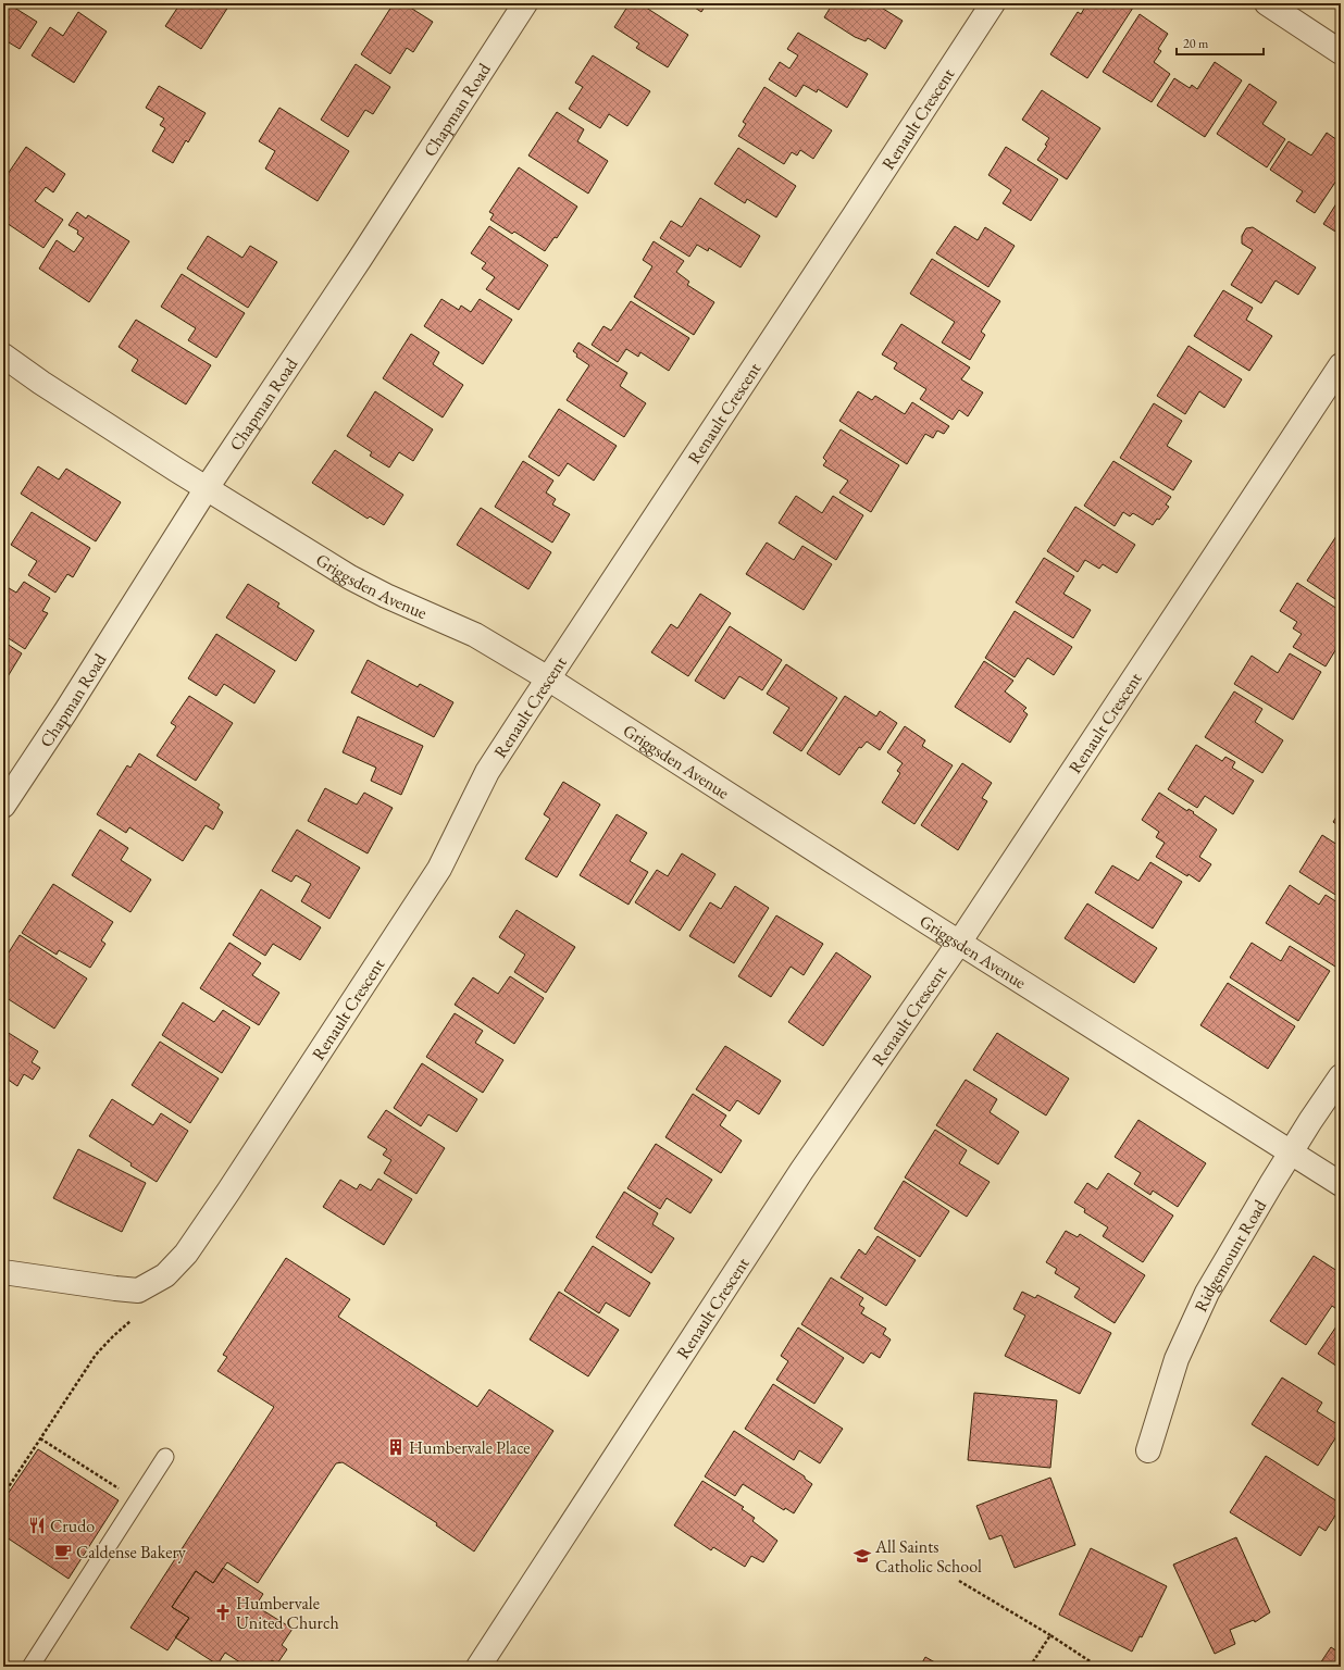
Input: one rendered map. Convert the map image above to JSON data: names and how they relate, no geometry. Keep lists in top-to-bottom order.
{
  "streets": {
    "street": [
      "Chapman Road",
      "Renault Crescent",
      "Griggsden Avenue",
      "Ridgemount Road"
    ]
  },
  "crossings": [
    ["Chapman Road", "Griggsden Avenue"],
    ["Renault Crescent", "Griggsden Avenue"],
    ["Griggsden Avenue", "Ridgemount Road"]
  ],
  "places": {
    "building": ["Humbervale Place"],
    "restaurant": ["Crudo"],
    "cafe": ["Caldense Bakery"],
    "school or university": ["All Saints Catholic School"],
    "church": ["Humbervale United Church"]
  },
  "scale_bar": "20 m"
}
